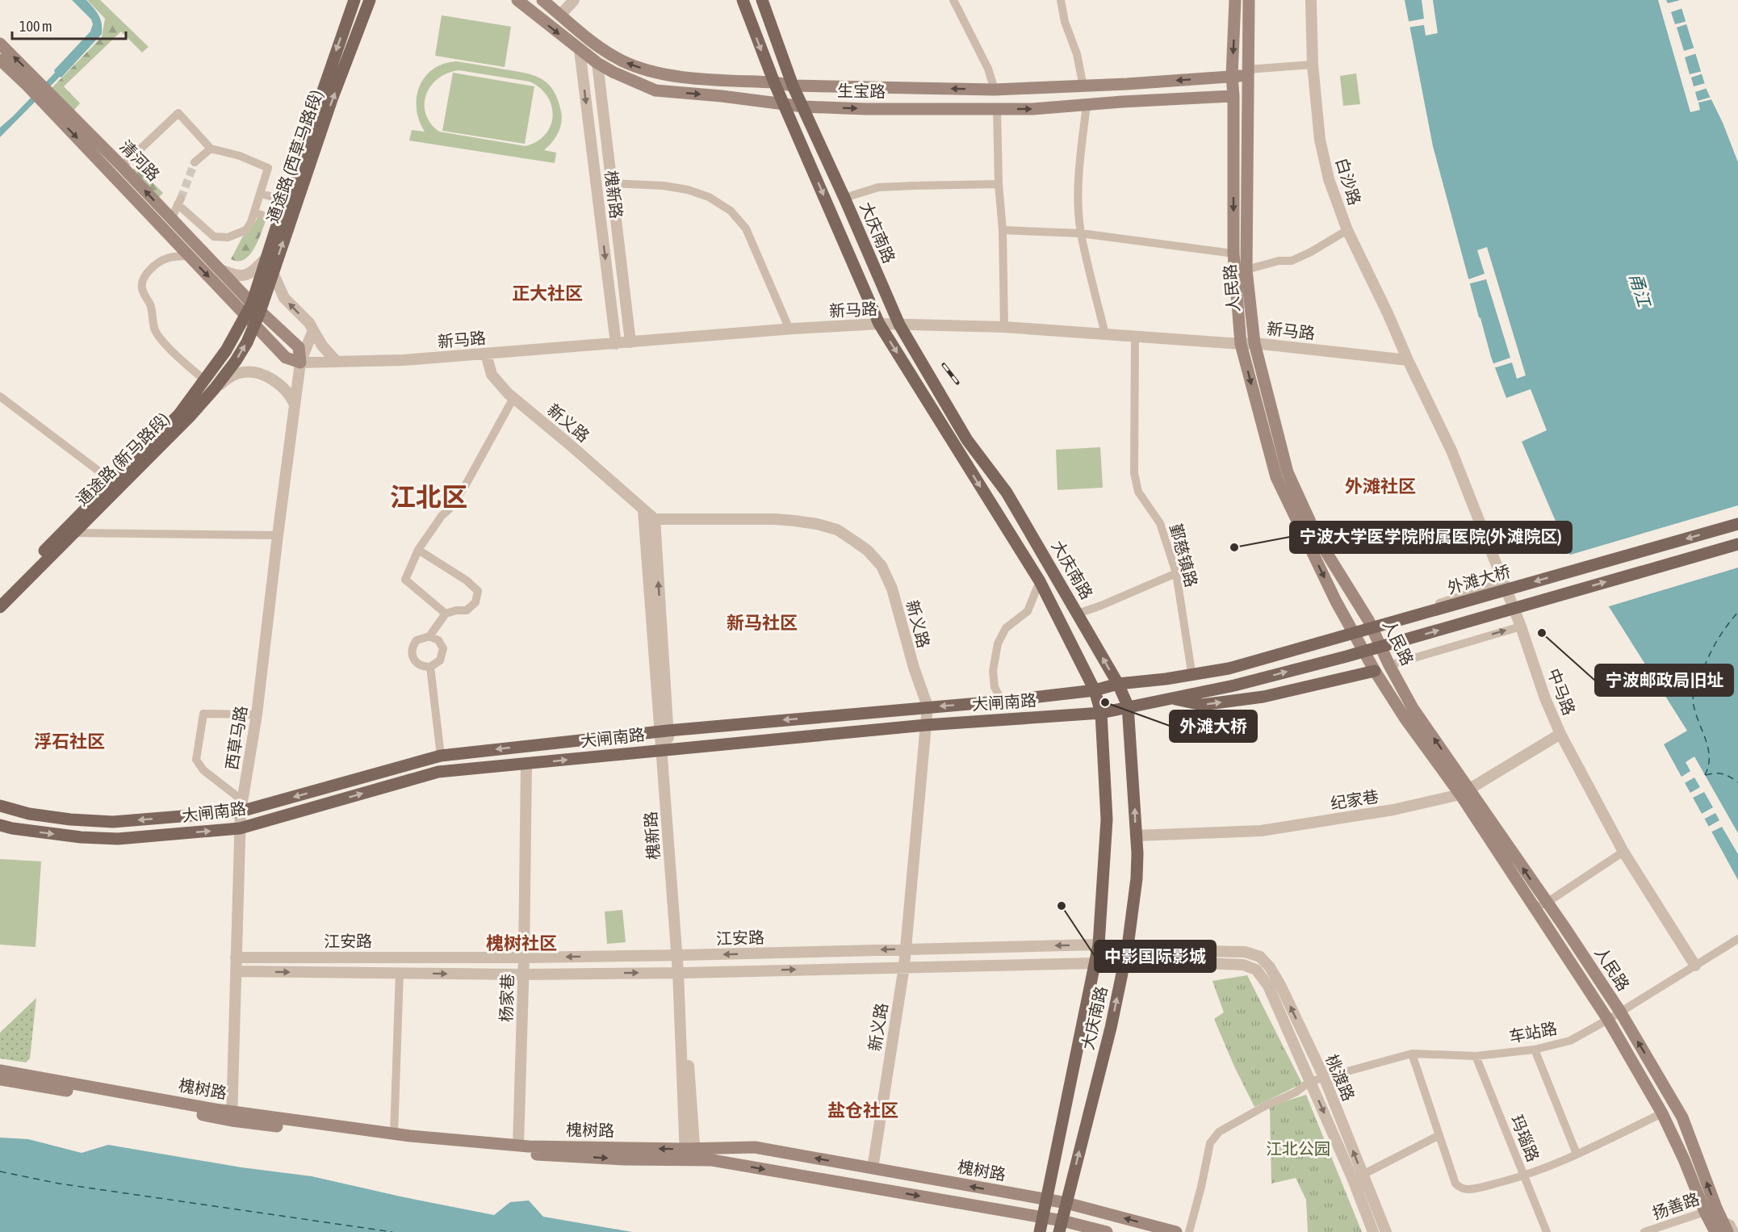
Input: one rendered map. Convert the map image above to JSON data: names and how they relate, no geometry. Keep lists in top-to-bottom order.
{
  "streets": {
    "main road": [
      "生宝路",
      "通途路 (西草马路段)",
      "清河路",
      "大庆南路",
      "人民路",
      "通途路 (新马路段)",
      "外滩大桥",
      "大闸南路",
      "槐树路"
    ],
    "street": [
      "白沙路",
      "槐新路",
      "新马路",
      "新义路",
      "鄞慈镇路",
      "中马路",
      "西草马路",
      "纪家巷",
      "江安路",
      "杨家巷",
      "车站路",
      "桃渡路",
      "玛瑙路",
      "扬善路"
    ]
  },
  "crossings": [
    ["生宝路", "槐新路"],
    ["生宝路", "大庆南路"],
    ["生宝路", "人民路"],
    ["通途路 (西草马路段)", "清河路"],
    ["通途路 (西草马路段)", "通途路 (新马路段)"],
    ["清河路", "新马路"],
    ["清河路", "通途路 (新马路段)"],
    ["清河路", "西草马路"],
    ["白沙路", "新马路"],
    ["白沙路", "中马路"],
    ["槐新路", "新马路"],
    ["槐新路", "新义路"],
    ["槐新路", "大闸南路"],
    ["槐新路", "江安路"],
    ["槐新路", "槐树路"],
    ["大庆南路", "新马路"],
    ["大庆南路", "大闸南路"],
    ["大庆南路", "纪家巷"],
    ["大庆南路", "江安路"],
    ["大庆南路", "槐树路"],
    ["人民路", "新马路"],
    ["人民路", "纪家巷"],
    ["人民路", "车站路"],
    ["人民路", "扬善路"],
    ["新马路", "新义路"],
    ["新马路", "鄞慈镇路"],
    ["新马路", "中马路"],
    ["新马路", "西草马路"],
    ["新义路", "大闸南路"],
    ["新义路", "江安路"],
    ["新义路", "槐树路"],
    ["外滩大桥", "大闸南路"],
    ["中马路", "纪家巷"],
    ["中马路", "车站路"],
    ["大闸南路", "西草马路"],
    ["大闸南路", "杨家巷"],
    ["西草马路", "江安路"],
    ["西草马路", "槐树路"],
    ["江安路", "杨家巷"],
    ["江安路", "桃渡路"],
    ["杨家巷", "槐树路"],
    ["车站路", "桃渡路"],
    ["车站路", "玛瑙路"]
  ],
  "districts": [
    "正大社区",
    "外滩社区",
    "江北区",
    "新马社区",
    "浮石社区",
    "槐树社区",
    "盐仓社区"
  ],
  "water": ["甬江"],
  "parks": ["江北公园"],
  "places": [
    "宁波大学医学院附属医院(外滩院区)",
    "宁波邮政局旧址",
    "外滩大桥",
    "中影国际影城"
  ],
  "scale_bar": "100 m"
}
